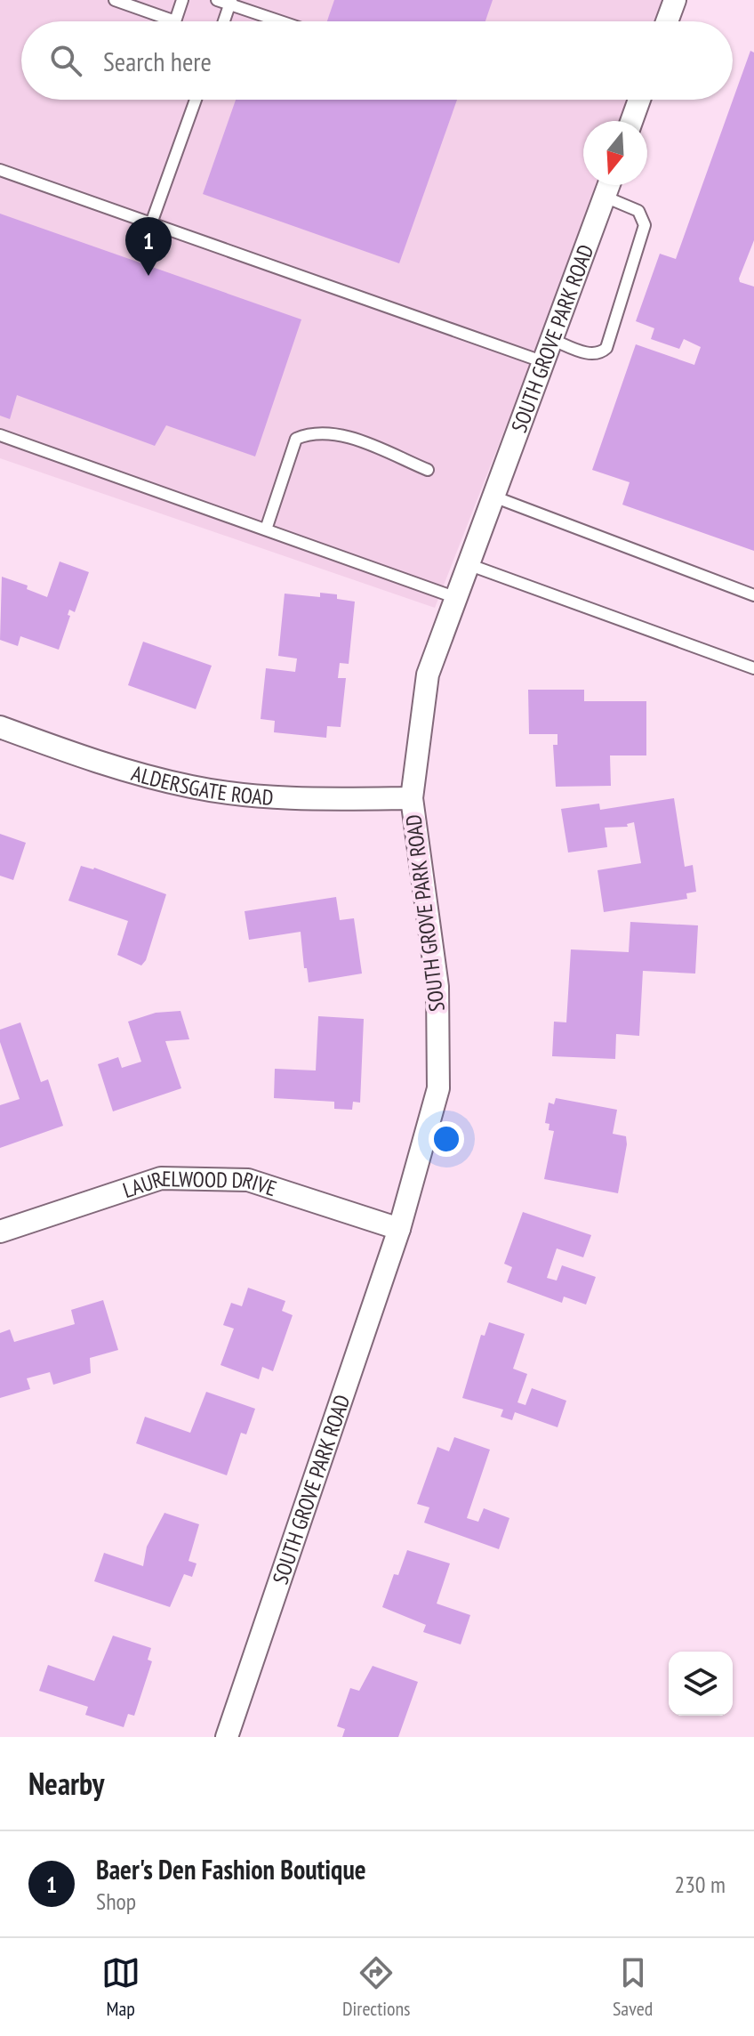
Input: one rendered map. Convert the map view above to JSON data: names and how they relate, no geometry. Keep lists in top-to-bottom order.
{
  "streets": {
    "street": ["SOUTH GROVE PARK ROAD", "ALDERSGATE ROAD", "LAURELWOOD DRIVE"]
  },
  "crossings": [
    ["SOUTH GROVE PARK ROAD", "ALDERSGATE ROAD"],
    ["SOUTH GROVE PARK ROAD", "LAURELWOOD DRIVE"]
  ],
  "north": "bottom",
  "page": {
    "search": "Search here",
    "pins": "1",
    "heading": "Nearby",
    "list": [
      {
        "mark": "1",
        "name": "Baer's Den Fashion Boutique",
        "note": "Shop",
        "value": "230 m"
      }
    ],
    "nav": ["Map", "Directions", "Saved"]
  }
}
